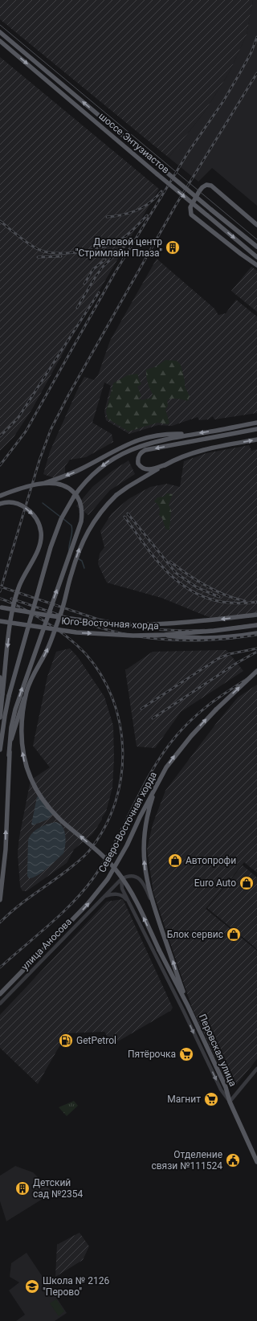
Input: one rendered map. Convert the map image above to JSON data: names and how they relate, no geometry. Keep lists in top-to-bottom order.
{
  "streets": {
    "main road": [
      "шоссе Энтузиастов",
      "Юго-Восточная хорда",
      "Северо-Восточная хорда",
      "Перовская улица"
    ],
    "street": ["улица Аносова"]
  },
  "crossings": [
    ["улица Аносова", "Перовская улица"]
  ],
  "one_way": ["Северо-Восточная хорда", "Перовская улица"],
  "places": {
    "building": ["Деловой центр \"Стримлайн Плаза\"", "Детский сад №2354"],
    "shop": ["Автопрофи", "Euro Auto", "Блок сервис"],
    "fuel station": ["GetPetrol"],
    "supermarket": ["Пятёрочка", "Магнит"],
    "public building": ["Отделение связи №111524"],
    "school or university": ["Школа № 2126 \"Перово\""]
  }
}
